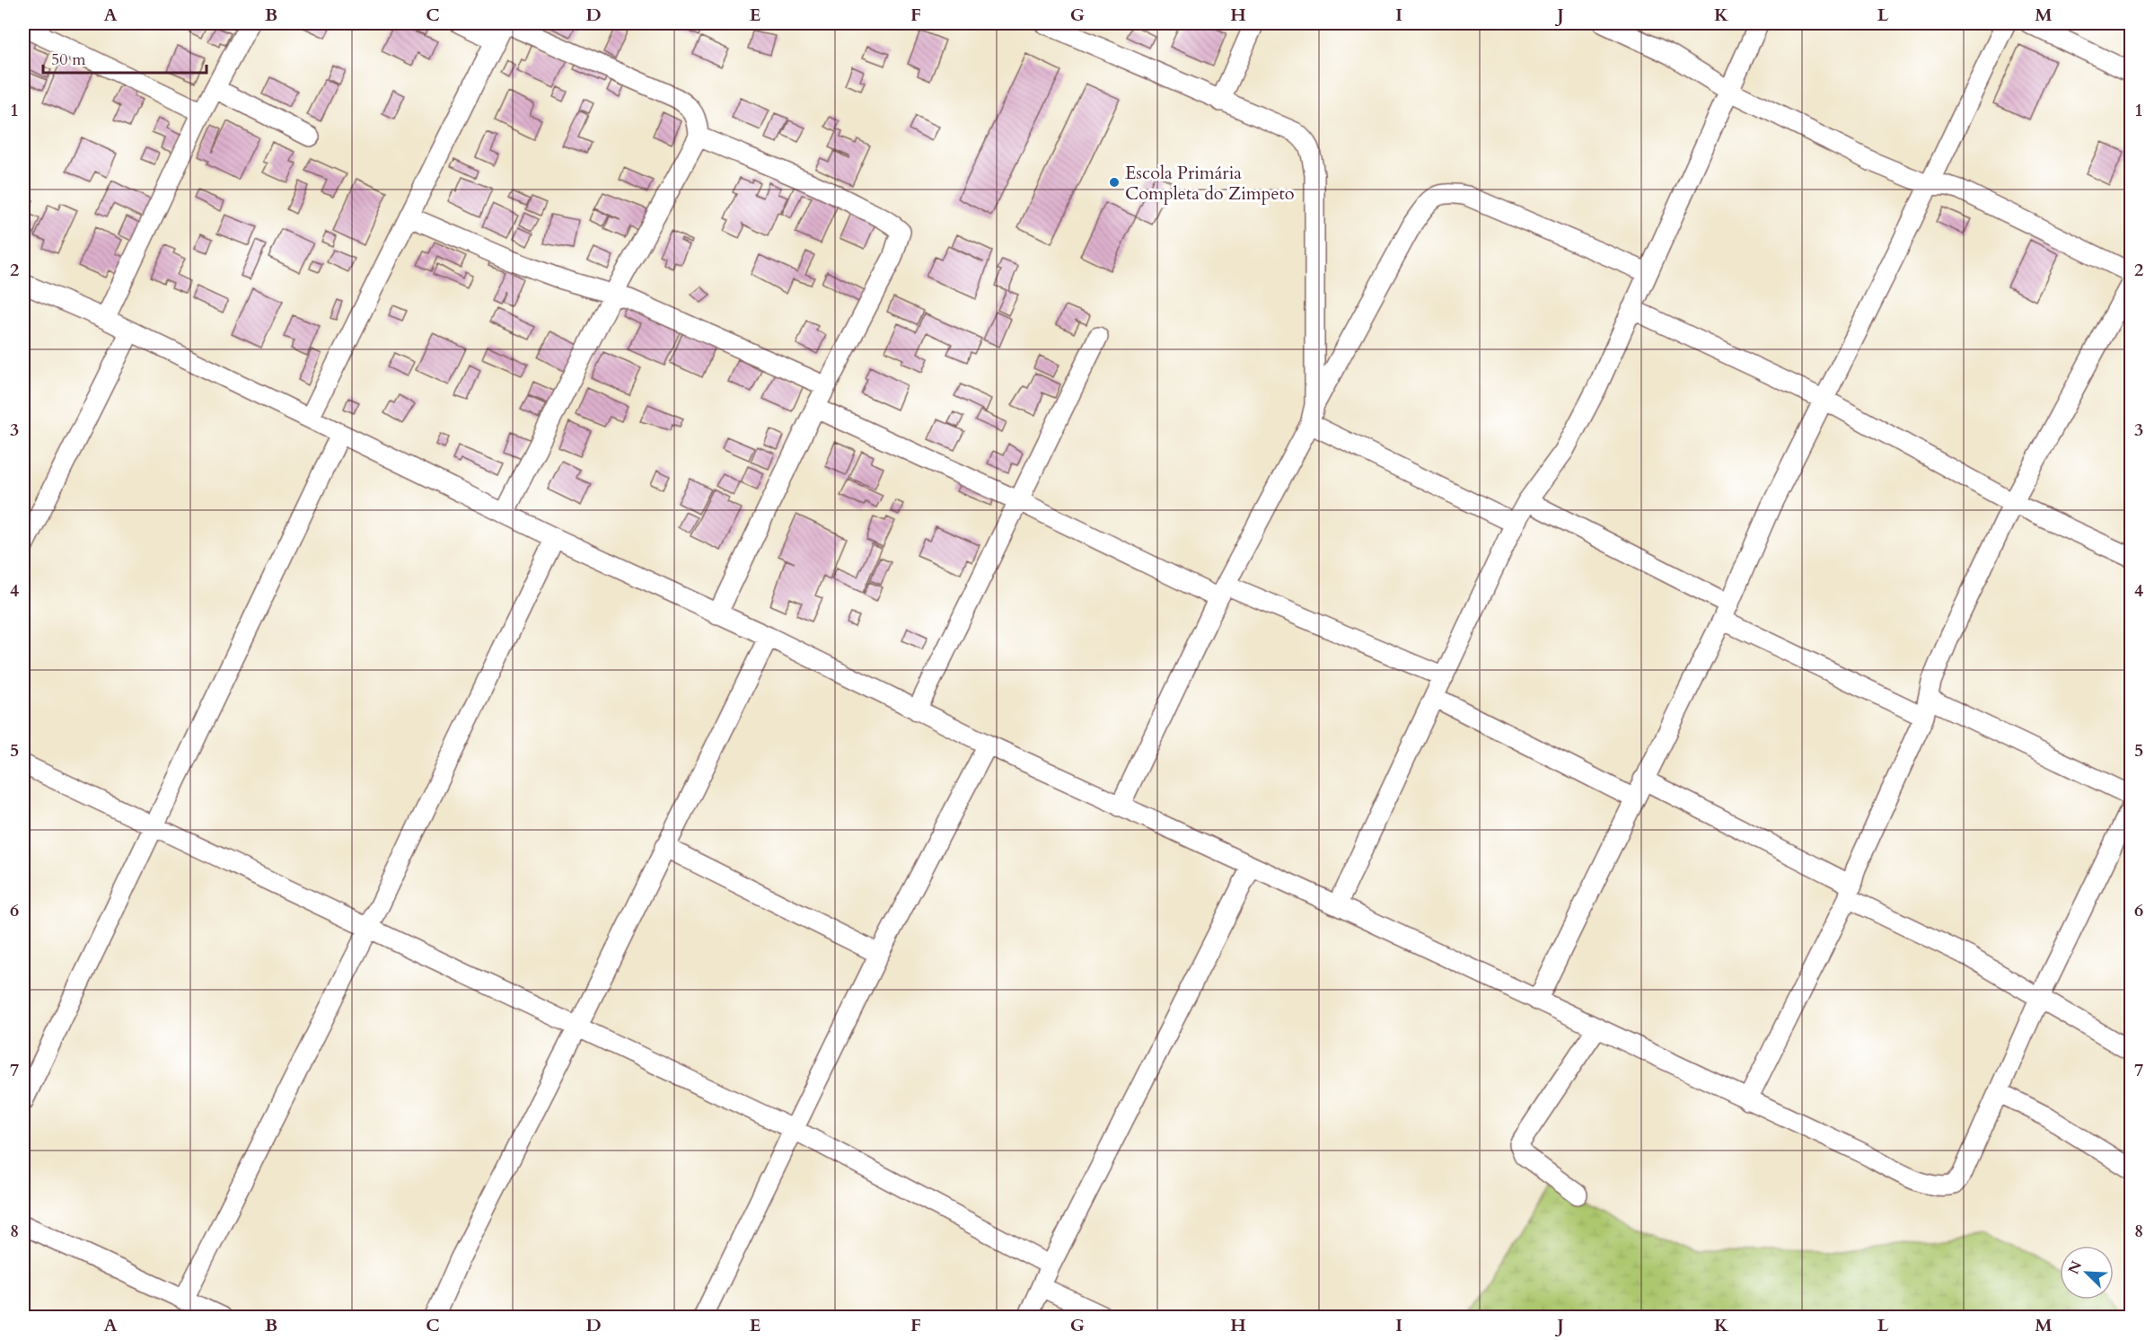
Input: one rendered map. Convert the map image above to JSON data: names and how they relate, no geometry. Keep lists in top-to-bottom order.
{
  "places": ["Escola Primária Completa do Zimpeto"],
  "scale_bar": "50 m",
  "north": "top left",
  "grid": {
    "columns": [
      "A",
      "B",
      "C",
      "D",
      "E",
      "F",
      "G",
      "H",
      "I",
      "J",
      "K",
      "L",
      "M"
    ],
    "rows": [
      "1",
      "2",
      "3",
      "4",
      "5",
      "6",
      "7",
      "8"
    ]
  }
}
